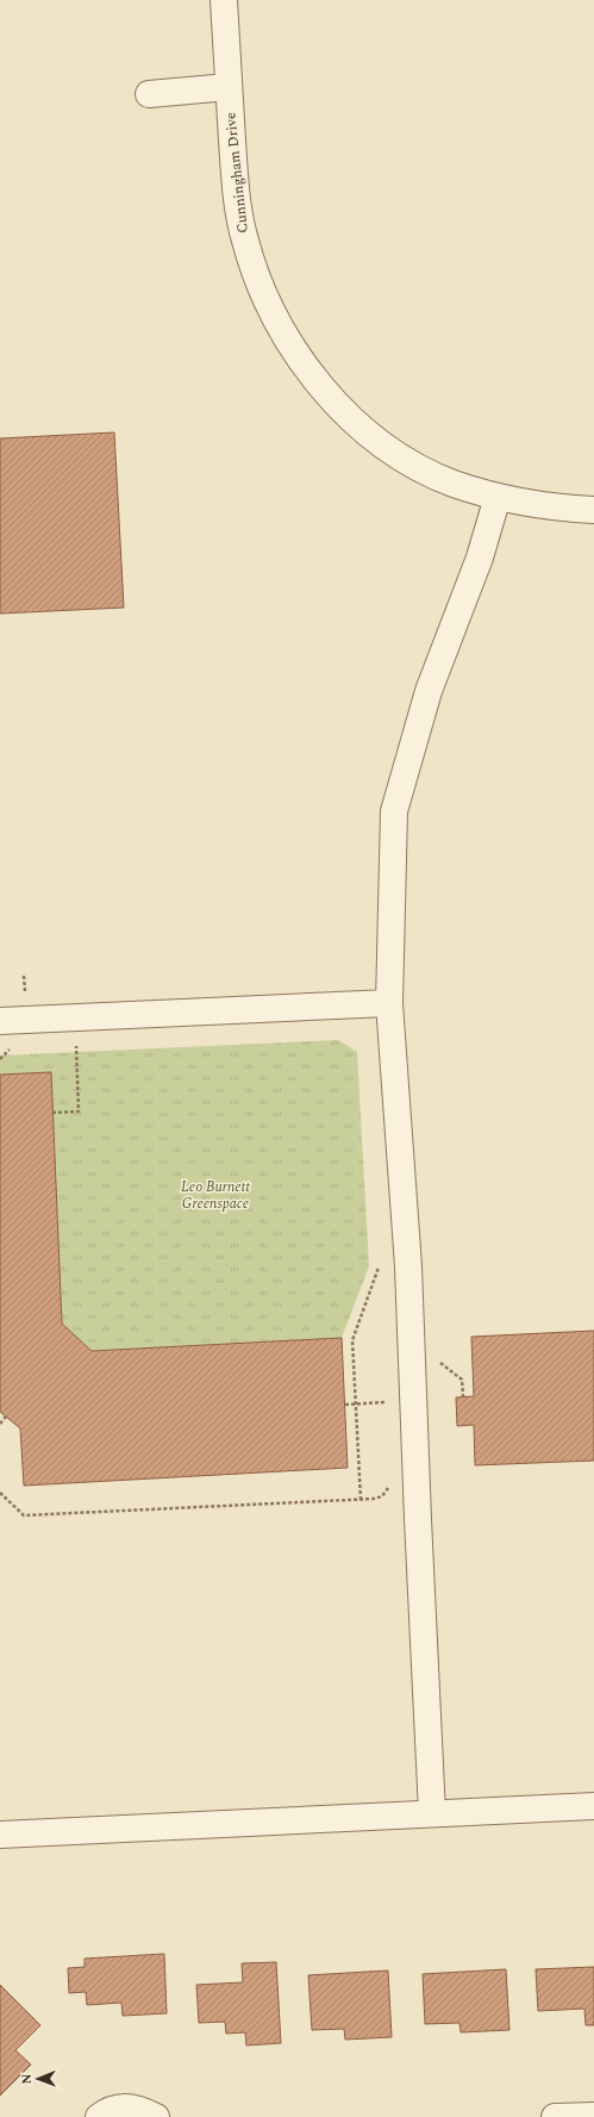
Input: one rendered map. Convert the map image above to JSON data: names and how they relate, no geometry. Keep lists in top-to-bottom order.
{
  "streets": {
    "street": ["Cunningham Drive"]
  },
  "parks": ["Leo Burnett Greenspace"],
  "north": "left"
}
